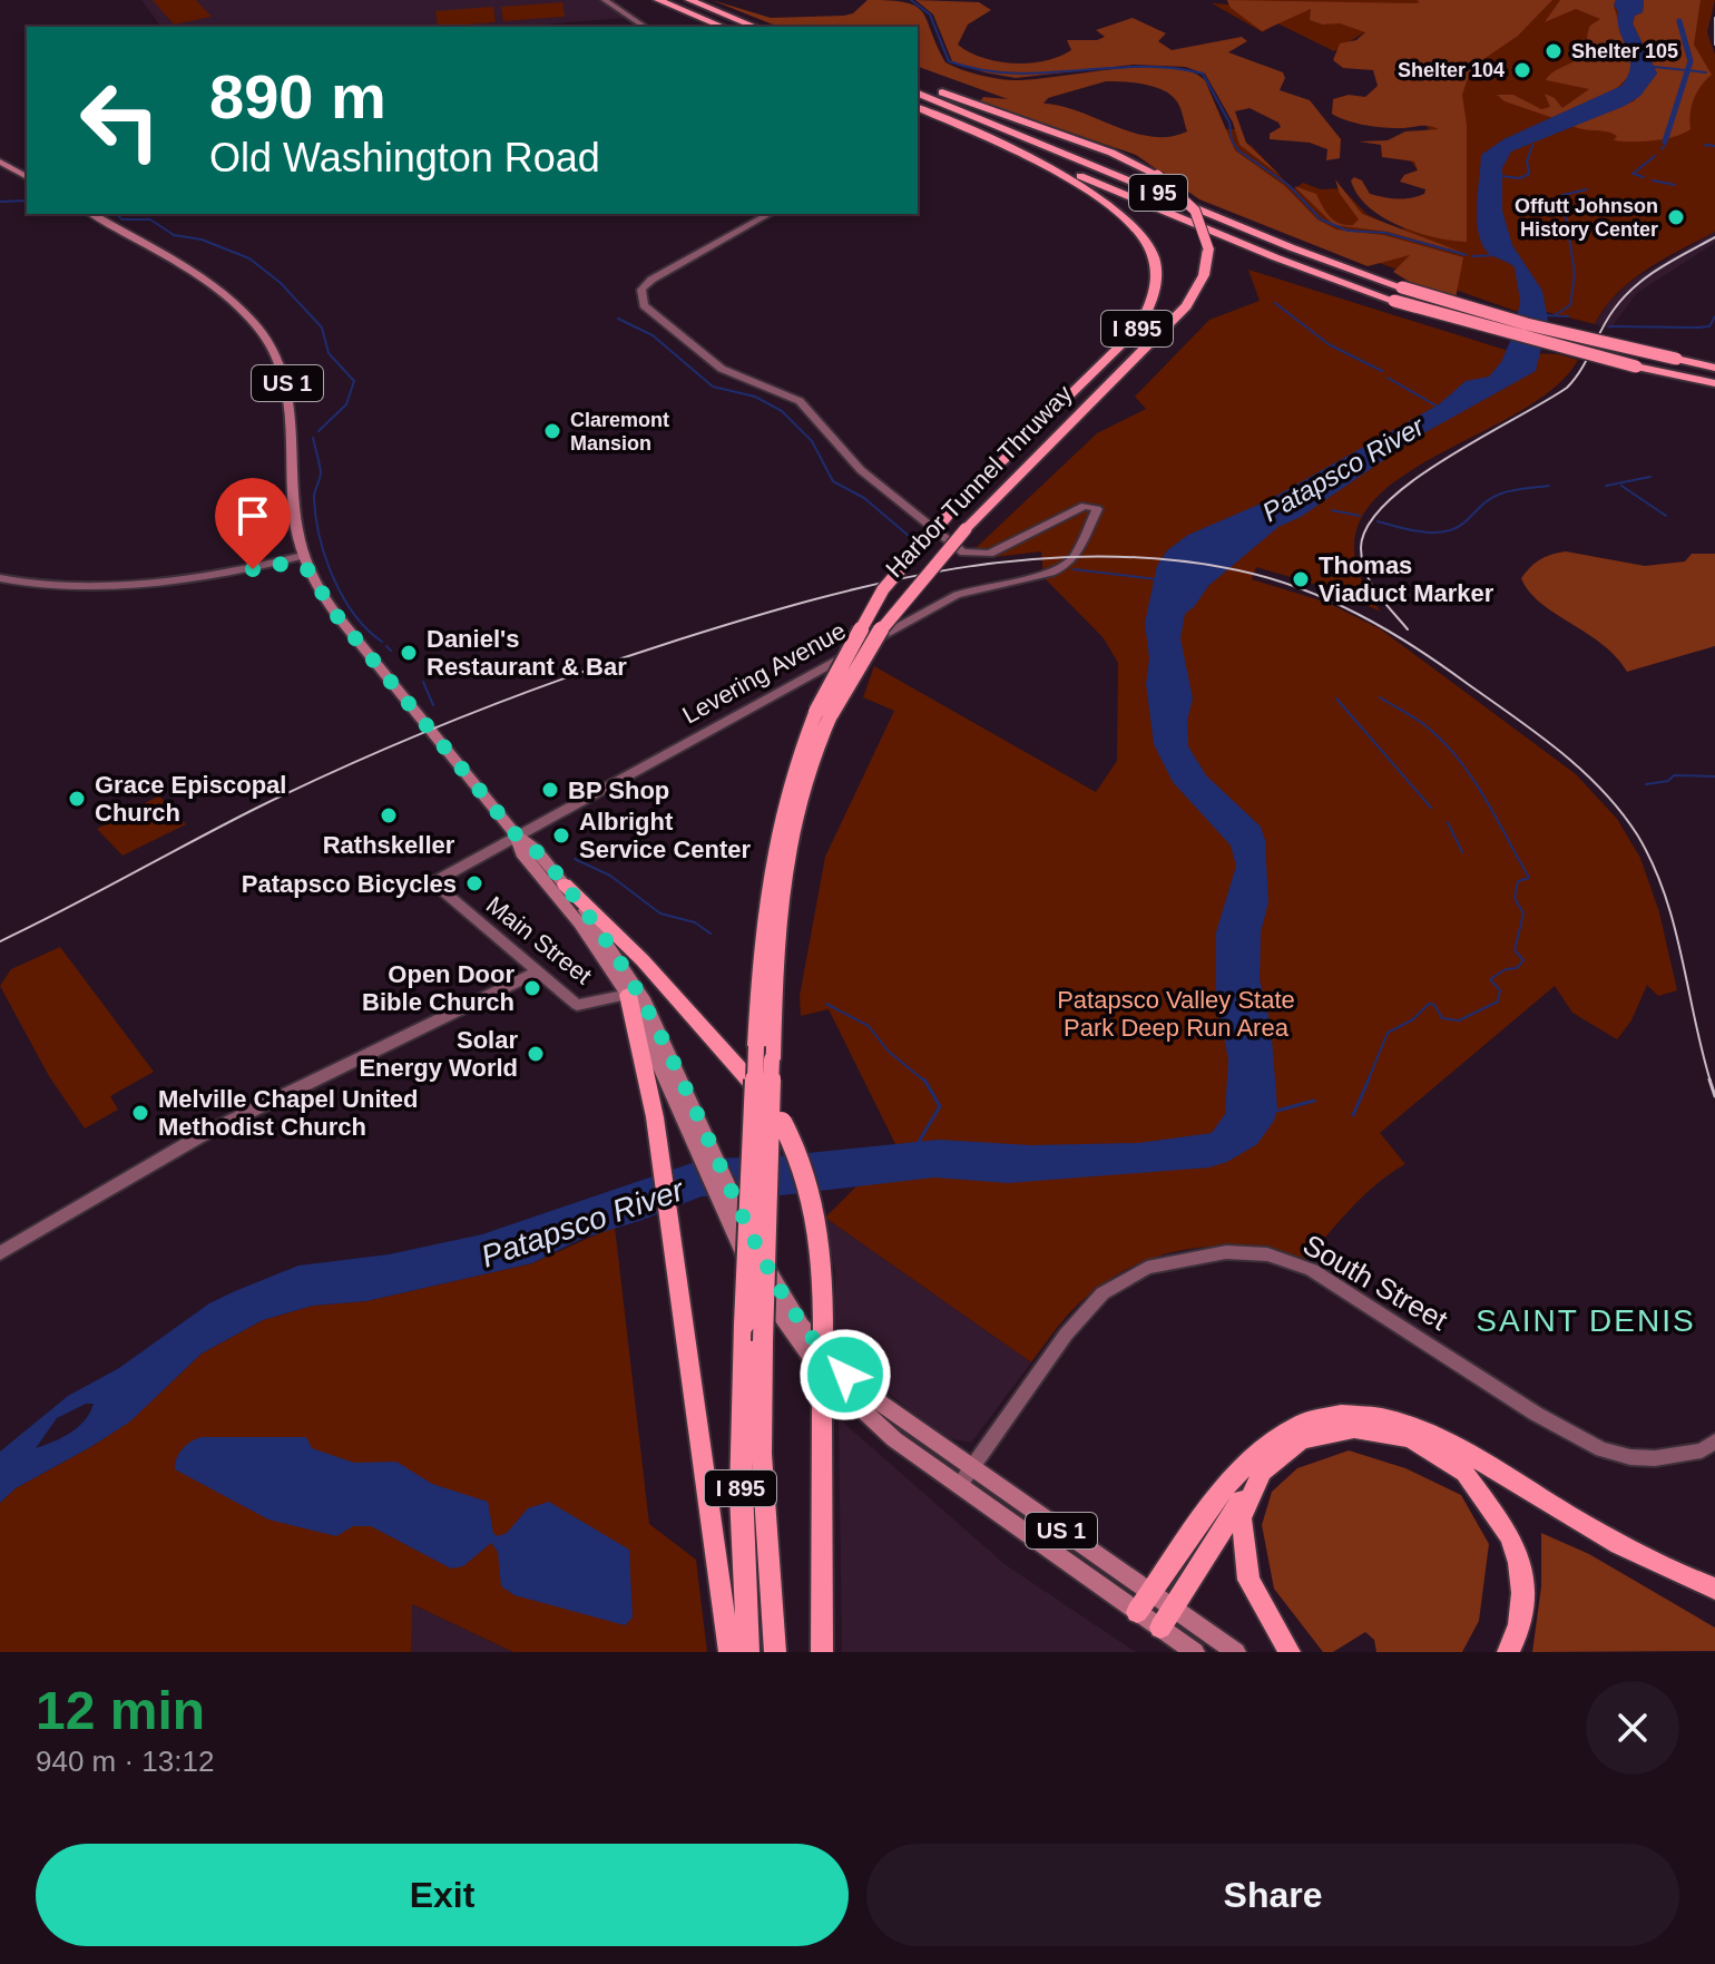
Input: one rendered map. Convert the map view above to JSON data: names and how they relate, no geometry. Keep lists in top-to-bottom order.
{
  "streets": {
    "highway": ["I 95", "I 895", "Harbor Tunnel Thruway"],
    "main road": ["US 1"],
    "street": ["Levering Avenue", "Main Street", "South Street"]
  },
  "crossings": [
    ["I 95", "Harbor Tunnel Thruway"],
    ["US 1", "Levering Avenue"],
    ["US 1", "Main Street"],
    ["US 1", "South Street"],
    ["Levering Avenue", "Main Street"]
  ],
  "districts": ["SAINT DENIS"],
  "water": ["Patapsco River"],
  "parks": ["Patapsco Valley State Park Deep Run Area"],
  "places": [
    "Shelter 105",
    "Shelter 104",
    "Offutt Johnson History Center",
    "Claremont Mansion",
    "Thomas Viaduct Marker",
    "Daniel's Restaurant & Bar",
    "BP Shop",
    "Grace Episcopal Church",
    "Rathskeller",
    "Albright Service Center",
    "Patapsco Bicycles",
    "Open Door Bible Church",
    "Solar Energy World",
    "Melville Chapel United Methodist Church"
  ],
  "page": {
    "turn": ["890 m", "Old Washington Road"],
    "heading": ["12 min", "940 m · 13:12"],
    "buttons": ["Exit", "Share"]
  }
}
